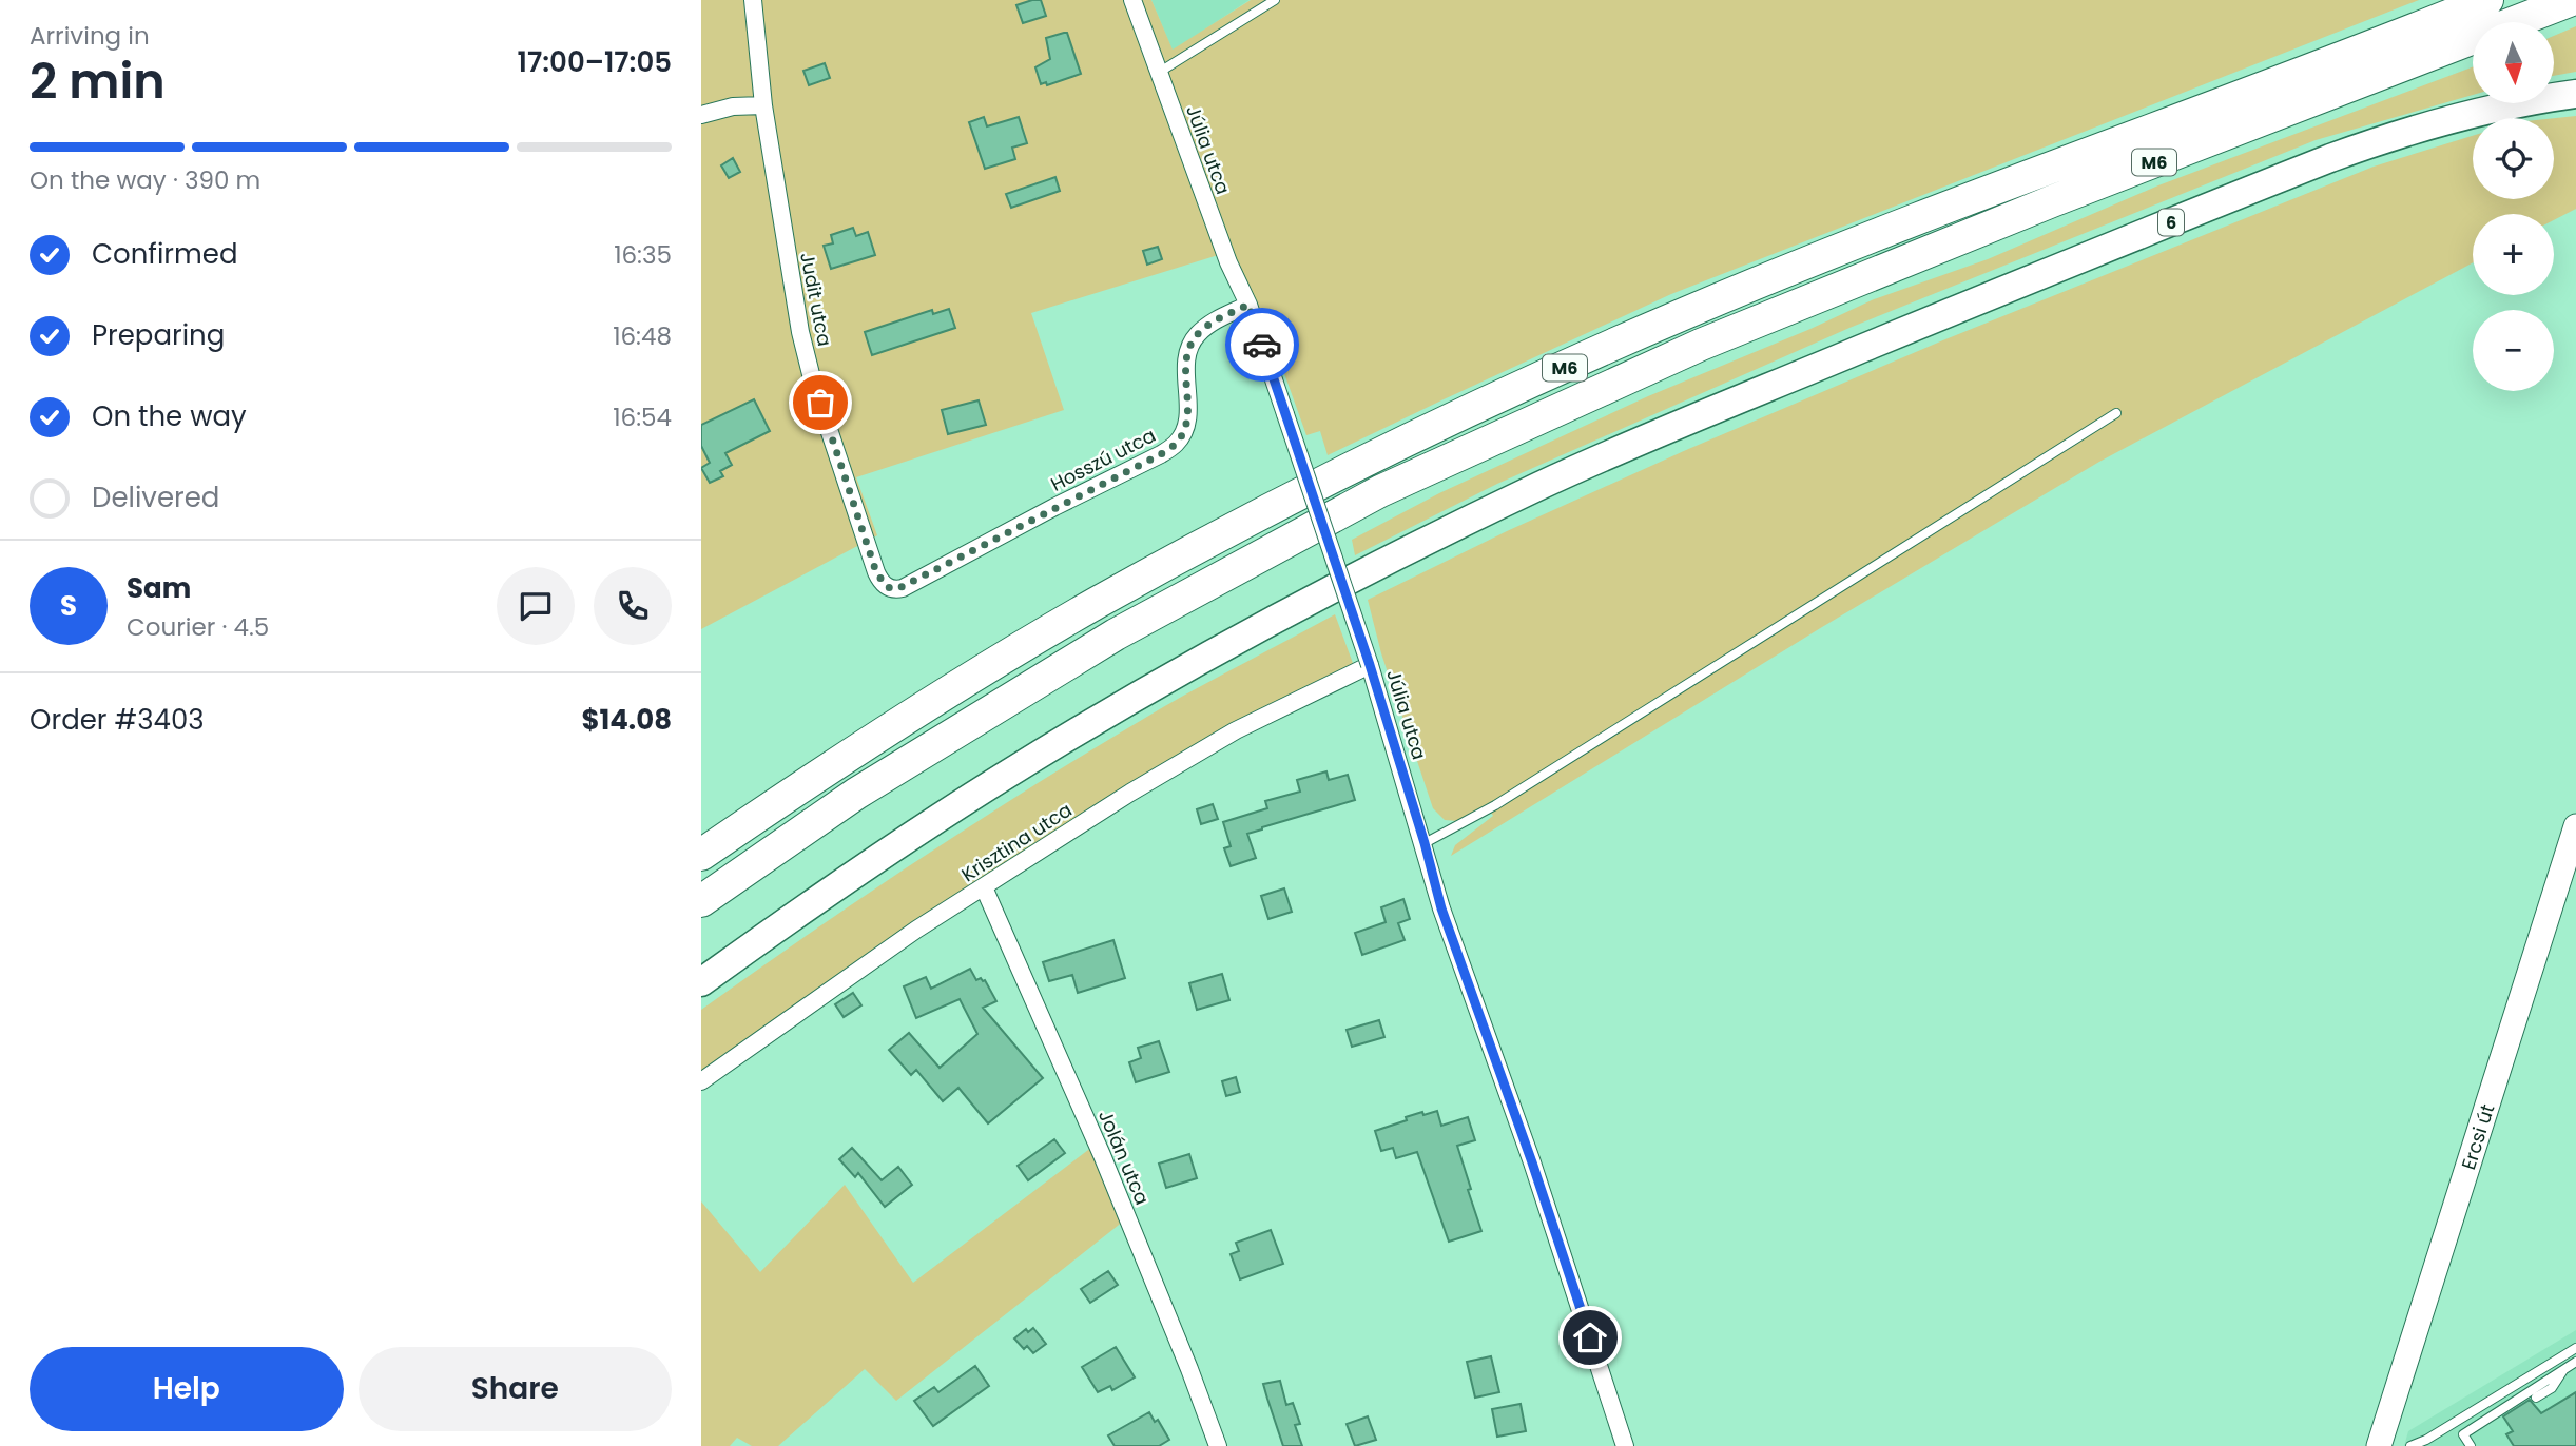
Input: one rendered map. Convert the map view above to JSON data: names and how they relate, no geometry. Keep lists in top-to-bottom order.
{
  "streets": {
    "highway": ["M6"],
    "main road": ["6", "Ercsi út"],
    "street": [
      "Júlia utca",
      "Judit utca",
      "Hosszú utca",
      "Krisztina utca",
      "Jolán utca"
    ]
  },
  "crossings": [
    ["Júlia utca", "Hosszú utca"],
    ["Júlia utca", "Krisztina utca"],
    ["Judit utca", "Hosszú utca"],
    ["Krisztina utca", "Jolán utca"]
  ],
  "north": "bottom",
  "page": {
    "heading": ["2 min", "Arriving in", "17:00–17:05"],
    "panel": [
      "Sam",
      "Courier · 4.5",
      "Order #3403",
      "$14.08"
    ],
    "map_buttons": ["+", "−"],
    "bar": "On the way · 390 m",
    "list": [
      ["Confirmed", "16:35"],
      ["Preparing", "16:48"],
      ["On the way", "16:54"],
      "Delivered"
    ],
    "round": "S",
    "buttons": ["Help", "Share"]
  }
}
